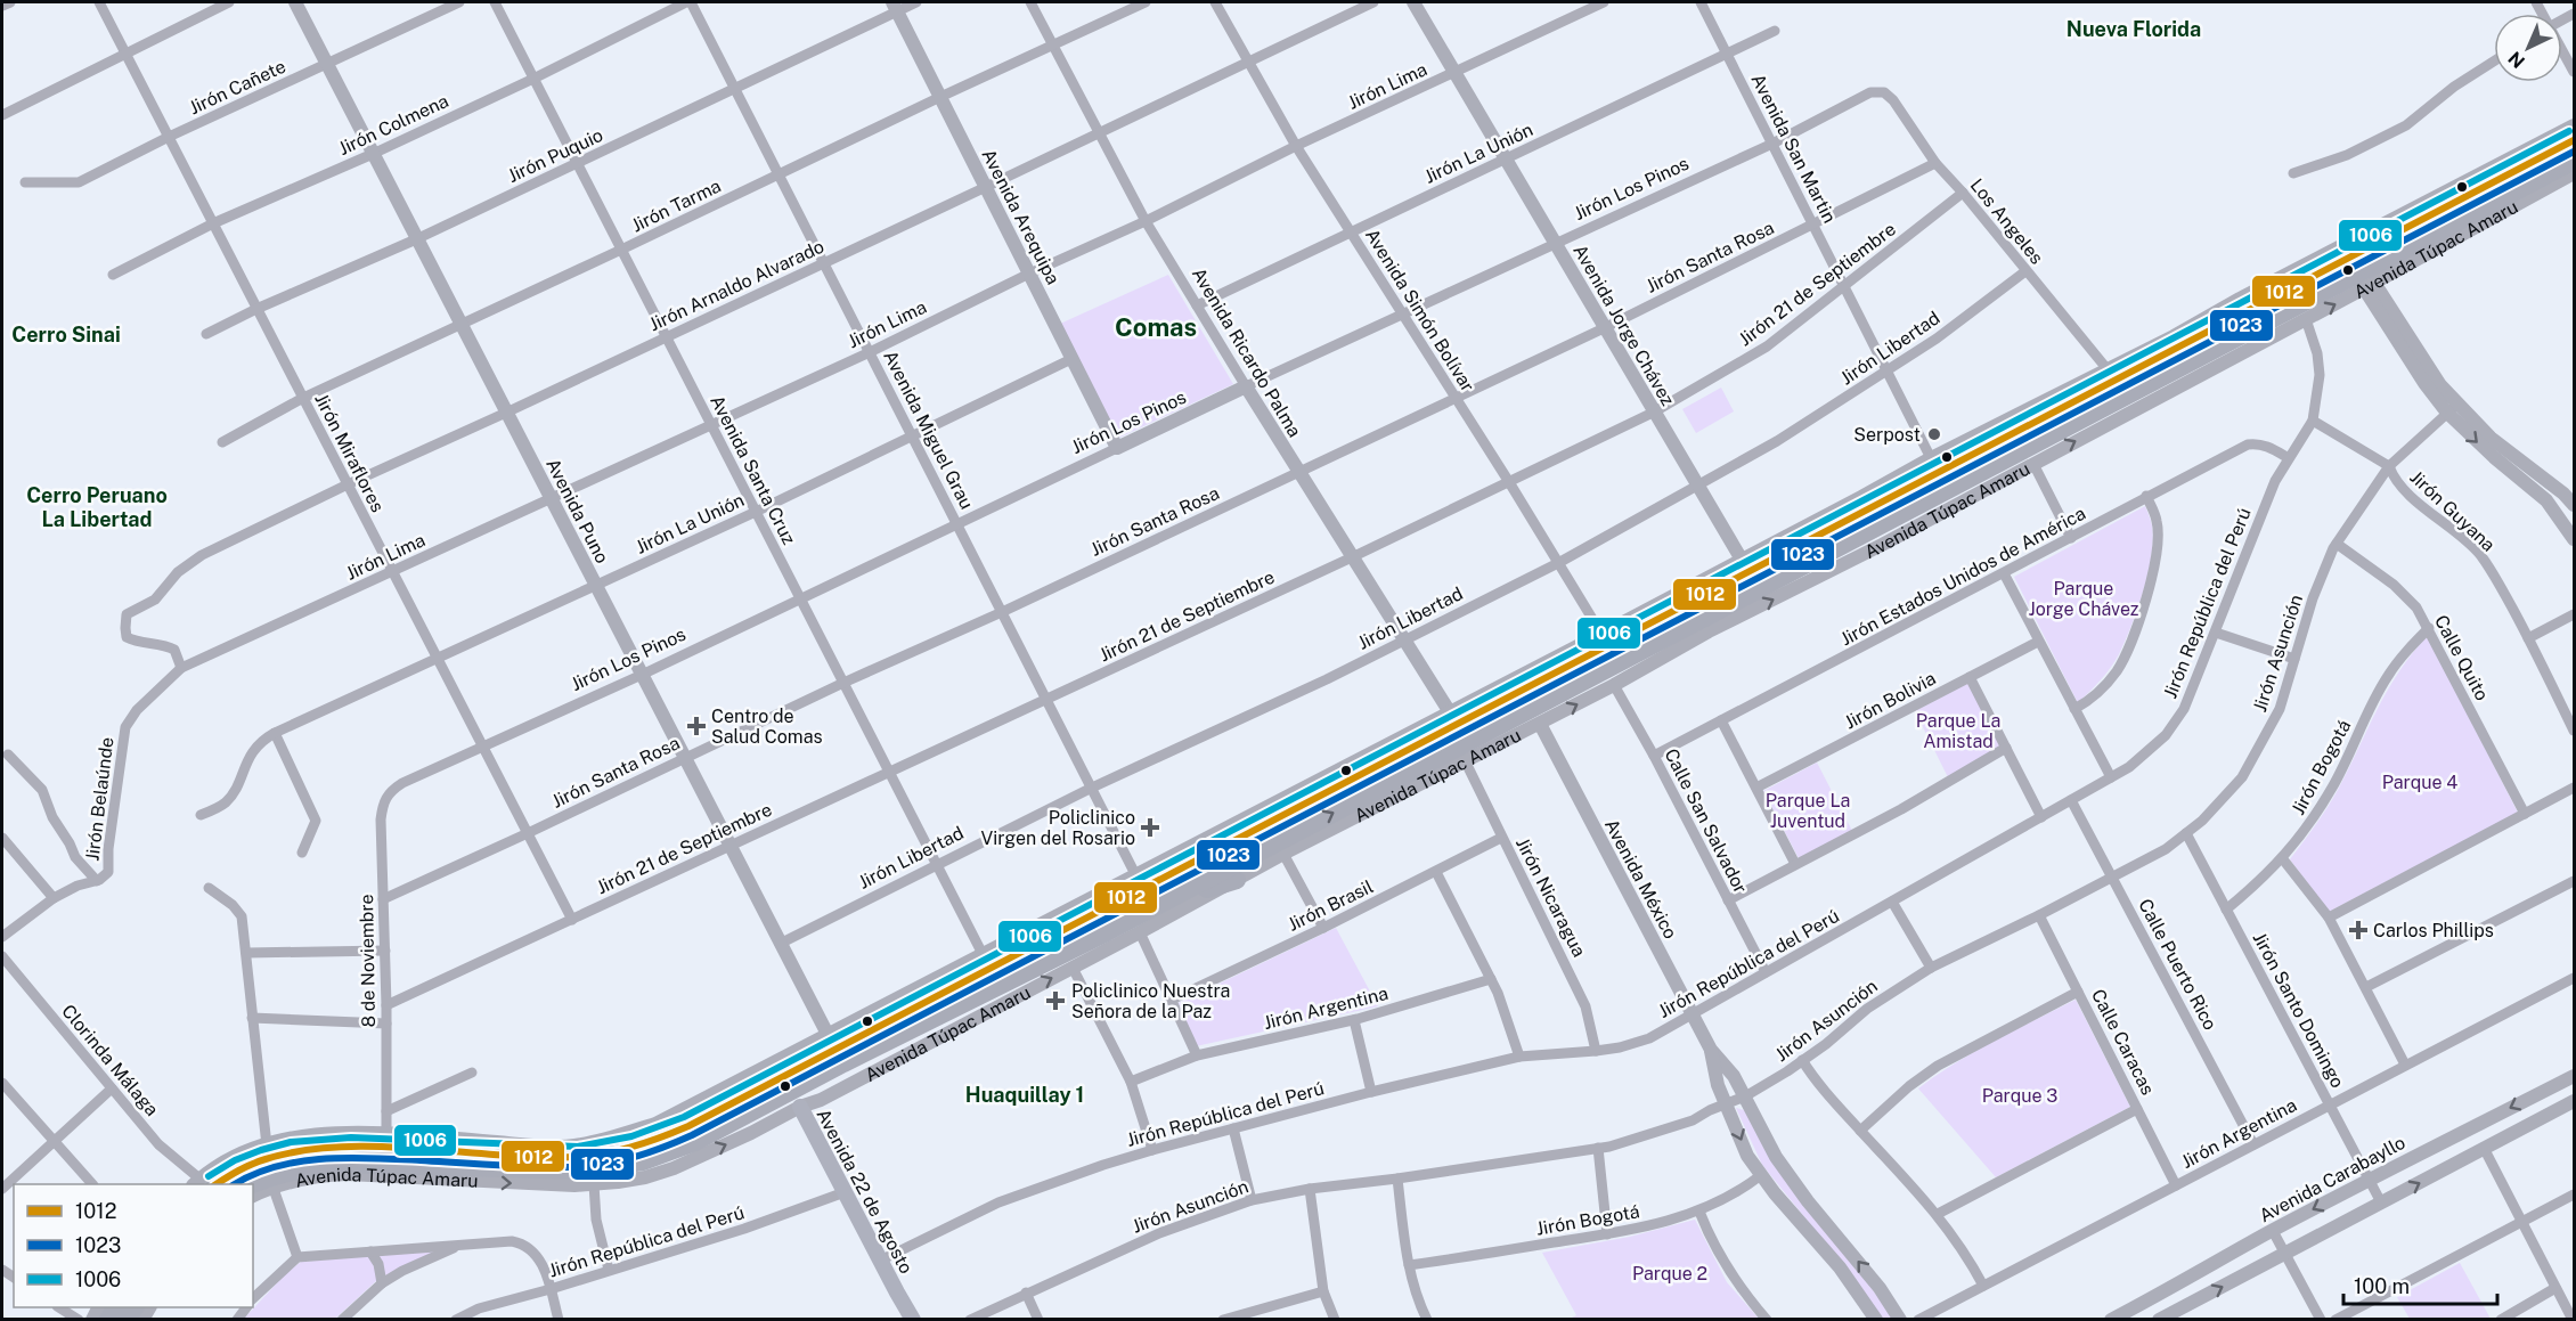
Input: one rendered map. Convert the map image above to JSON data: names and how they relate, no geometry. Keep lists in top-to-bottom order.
{
  "streets": {
    "highway": ["Avenida Túpac Amaru"],
    "main road": [
      "Jirón Los Pinos",
      "Avenida Arequipa",
      "Avenida Jorge Chávez",
      "Avenida Ricardo Palma",
      "Avenida Puno",
      "Avenida México",
      "Avenida Carabayllo",
      "Avenida 22 de Agosto"
    ],
    "street": [
      "Jirón Lima",
      "Jirón Cañete",
      "Jirón Colmena",
      "Avenida San Martin",
      "Jirón La Unión",
      "Jirón Puquio",
      "Jirón Tarma",
      "Los Angeles",
      "Jirón Santa Rosa",
      "Jirón 21 de Septiembre",
      "Jirón Arnaldo Alvarado",
      "Avenida Simón Bolívar",
      "Jirón Libertad",
      "Avenida Miguel Grau",
      "Jirón Miraflores",
      "Avenida Santa Cruz",
      "Jirón Guyana",
      "Jirón Estados Unidos de América",
      "Jirón República del Perú",
      "Jirón Asunción",
      "Calle Quito",
      "Jirón Bolivia",
      "Jirón Bogotá",
      "Jirón Belaúnde",
      "Calle San Salvador",
      "Jirón Nicaragua",
      "Jirón Brasil",
      "8 de Noviembre",
      "Calle Puerto Rico",
      "Jirón Argentina",
      "Jirón Santo Domingo",
      "Calle Caracas",
      "Clorinda Málaga"
    ]
  },
  "crossings": [
    ["Jirón Lima", "Avenida Arequipa"],
    ["Jirón Lima", "Jirón Arnaldo Alvarado"],
    ["Jirón Lima", "Avenida Simón Bolívar"],
    ["Jirón Lima", "Avenida Jorge Chávez"],
    ["Jirón Lima", "Avenida Ricardo Palma"],
    ["Jirón Lima", "Avenida Miguel Grau"],
    ["Jirón Lima", "Jirón Miraflores"],
    ["Jirón Lima", "Avenida Santa Cruz"],
    ["Jirón Lima", "Avenida Puno"],
    ["Jirón Lima", "Jirón Belaúnde"],
    ["Jirón Cañete", "Jirón Miraflores"],
    ["Jirón Cañete", "Avenida Puno"],
    ["Jirón Colmena", "Avenida Miguel Grau"],
    ["Jirón Colmena", "Jirón Miraflores"],
    ["Jirón Colmena", "Avenida Santa Cruz"],
    ["Jirón Colmena", "Avenida Puno"],
    ["Avenida San Martin", "Jirón La Unión"],
    ["Avenida San Martin", "Jirón Los Pinos"],
    ["Avenida San Martin", "Avenida Túpac Amaru"],
    ["Avenida San Martin", "Jirón Santa Rosa"],
    ["Avenida San Martin", "Jirón 21 de Septiembre"],
    ["Avenida San Martin", "Jirón Libertad"],
    ["Jirón La Unión", "Avenida Arequipa"],
    ["Jirón La Unión", "Avenida Simón Bolívar"],
    ["Jirón La Unión", "Avenida Jorge Chávez"],
    ["Jirón La Unión", "Avenida Ricardo Palma"],
    ["Jirón La Unión", "Avenida Miguel Grau"],
    ["Jirón La Unión", "Jirón Miraflores"],
    ["Jirón La Unión", "Avenida Santa Cruz"],
    ["Jirón La Unión", "Avenida Puno"],
    ["Jirón Puquio", "Avenida Arequipa"],
    ["Jirón Puquio", "Avenida Miguel Grau"],
    ["Jirón Puquio", "Jirón Miraflores"],
    ["Jirón Puquio", "Avenida Santa Cruz"],
    ["Jirón Puquio", "Avenida Puno"],
    ["Jirón Los Pinos", "Avenida Arequipa"],
    ["Jirón Los Pinos", "Los Angeles"],
    ["Jirón Los Pinos", "Avenida Simón Bolívar"],
    ["Jirón Los Pinos", "Avenida Jorge Chávez"],
    ["Jirón Los Pinos", "Avenida Ricardo Palma"],
    ["Jirón Los Pinos", "Avenida Miguel Grau"],
    ["Jirón Los Pinos", "Jirón Miraflores"],
    ["Jirón Los Pinos", "Avenida Santa Cruz"],
    ["Jirón Los Pinos", "Avenida Puno"],
    ["Jirón Los Pinos", "8 de Noviembre"],
    ["Jirón Tarma", "Avenida Arequipa"],
    ["Jirón Tarma", "Avenida Ricardo Palma"],
    ["Jirón Tarma", "Avenida Miguel Grau"],
    ["Jirón Tarma", "Jirón Miraflores"],
    ["Jirón Tarma", "Avenida Santa Cruz"],
    ["Jirón Tarma", "Avenida Puno"],
    ["Avenida Arequipa", "Jirón Arnaldo Alvarado"],
    ["Los Angeles", "Avenida Túpac Amaru"],
    ["Los Angeles", "Jirón Santa Rosa"],
    ["Los Angeles", "Jirón 21 de Septiembre"],
    ["Los Angeles", "Jirón Libertad"],
    ["Avenida Túpac Amaru", "Avenida Simón Bolívar"],
    ["Avenida Túpac Amaru", "Avenida Jorge Chávez"],
    ["Avenida Túpac Amaru", "Avenida Ricardo Palma"],
    ["Avenida Túpac Amaru", "Avenida Miguel Grau"],
    ["Avenida Túpac Amaru", "Avenida Santa Cruz"],
    ["Avenida Túpac Amaru", "Avenida Puno"],
    ["Avenida Túpac Amaru", "Jirón República del Perú"],
    ["Avenida Túpac Amaru", "Calle San Salvador"],
    ["Avenida Túpac Amaru", "Avenida México"],
    ["Avenida Túpac Amaru", "Jirón Nicaragua"],
    ["Avenida Túpac Amaru", "8 de Noviembre"],
    ["Avenida Túpac Amaru", "Clorinda Málaga"],
    ["Avenida Túpac Amaru", "Avenida 22 de Agosto"],
    ["Jirón Santa Rosa", "Avenida Simón Bolívar"],
    ["Jirón Santa Rosa", "Avenida Jorge Chávez"],
    ["Jirón Santa Rosa", "Avenida Ricardo Palma"],
    ["Jirón Santa Rosa", "Avenida Miguel Grau"],
    ["Jirón Santa Rosa", "Jirón Miraflores"],
    ["Jirón Santa Rosa", "Avenida Santa Cruz"],
    ["Jirón Santa Rosa", "Avenida Puno"],
    ["Jirón Santa Rosa", "8 de Noviembre"],
    ["Jirón 21 de Septiembre", "Avenida Simón Bolívar"],
    ["Jirón 21 de Septiembre", "Avenida Jorge Chávez"],
    ["Jirón 21 de Septiembre", "Avenida Ricardo Palma"],
    ["Jirón 21 de Septiembre", "Avenida Miguel Grau"],
    ["Jirón 21 de Septiembre", "Jirón Miraflores"],
    ["Jirón 21 de Septiembre", "Avenida Santa Cruz"],
    ["Jirón 21 de Septiembre", "Avenida Puno"],
    ["Jirón 21 de Septiembre", "8 de Noviembre"],
    ["Jirón Arnaldo Alvarado", "Avenida Simón Bolívar"],
    ["Jirón Arnaldo Alvarado", "Avenida Ricardo Palma"],
    ["Jirón Arnaldo Alvarado", "Avenida Miguel Grau"],
    ["Jirón Arnaldo Alvarado", "Jirón Miraflores"],
    ["Jirón Arnaldo Alvarado", "Avenida Santa Cruz"],
    ["Jirón Arnaldo Alvarado", "Avenida Puno"],
    ["Jirón Arnaldo Alvarado", "Jirón Belaúnde"],
    ["Avenida Simón Bolívar", "Jirón Libertad"],
    ["Avenida Jorge Chávez", "Jirón Libertad"],
    ["Jirón Libertad", "Avenida Ricardo Palma"],
    ["Jirón Libertad", "Avenida Miguel Grau"],
    ["Jirón Libertad", "Avenida Santa Cruz"],
    ["Jirón Libertad", "Avenida Puno"],
    ["Jirón Guyana", "Jirón República del Perú"],
    ["Jirón Guyana", "Jirón Asunción"],
    ["Jirón Estados Unidos de América", "Jirón República del Perú"],
    ["Jirón Estados Unidos de América", "Calle San Salvador"],
    ["Jirón República del Perú", "Calle San Salvador"],
    ["Jirón República del Perú", "Avenida México"],
    ["Jirón República del Perú", "Jirón Nicaragua"],
    ["Jirón República del Perú", "Calle Puerto Rico"],
    ["Jirón República del Perú", "Avenida 22 de Agosto"],
    ["Jirón Asunción", "Calle Quito"],
    ["Jirón Asunción", "Avenida México"],
    ["Jirón Asunción", "Calle Puerto Rico"],
    ["Jirón Asunción", "Jirón Santo Domingo"],
    ["Jirón Asunción", "Calle Caracas"],
    ["Calle Quito", "Jirón Bogotá"],
    ["Jirón Bogotá", "Avenida México"],
    ["Jirón Bogotá", "Jirón Santo Domingo"],
    ["Jirón Nicaragua", "Jirón Brasil"],
    ["Calle Puerto Rico", "Jirón Argentina"],
    ["Jirón Argentina", "Jirón Santo Domingo"],
    ["Jirón Argentina", "Calle Caracas"],
    ["Jirón Santo Domingo", "Avenida Carabayllo"]
  ],
  "districts": [
    "Nueva Florida",
    "Comas",
    "Cerro Sinai",
    "Cerro Peruano La Libertad",
    "Huaquillay 1"
  ],
  "parks": [
    "Parque Jorge Chávez",
    "Parque La Amistad",
    "Parque 4",
    "Parque La Juventud",
    "Parque 3",
    "Parque 2"
  ],
  "places": {
    "other": ["Serpost"],
    "health": [
      "Centro de Salud Comas",
      "Policlinico Virgen del Rosario",
      "Carlos Phillips",
      "Policlinico Nuestra Señora de la Paz"
    ]
  },
  "lines": ["transit line 1006", "transit line 1012", "transit line 1023"],
  "legend": ["1012", "1023", "1006"],
  "scale_bar": "100 m",
  "north": "bottom left"
}
